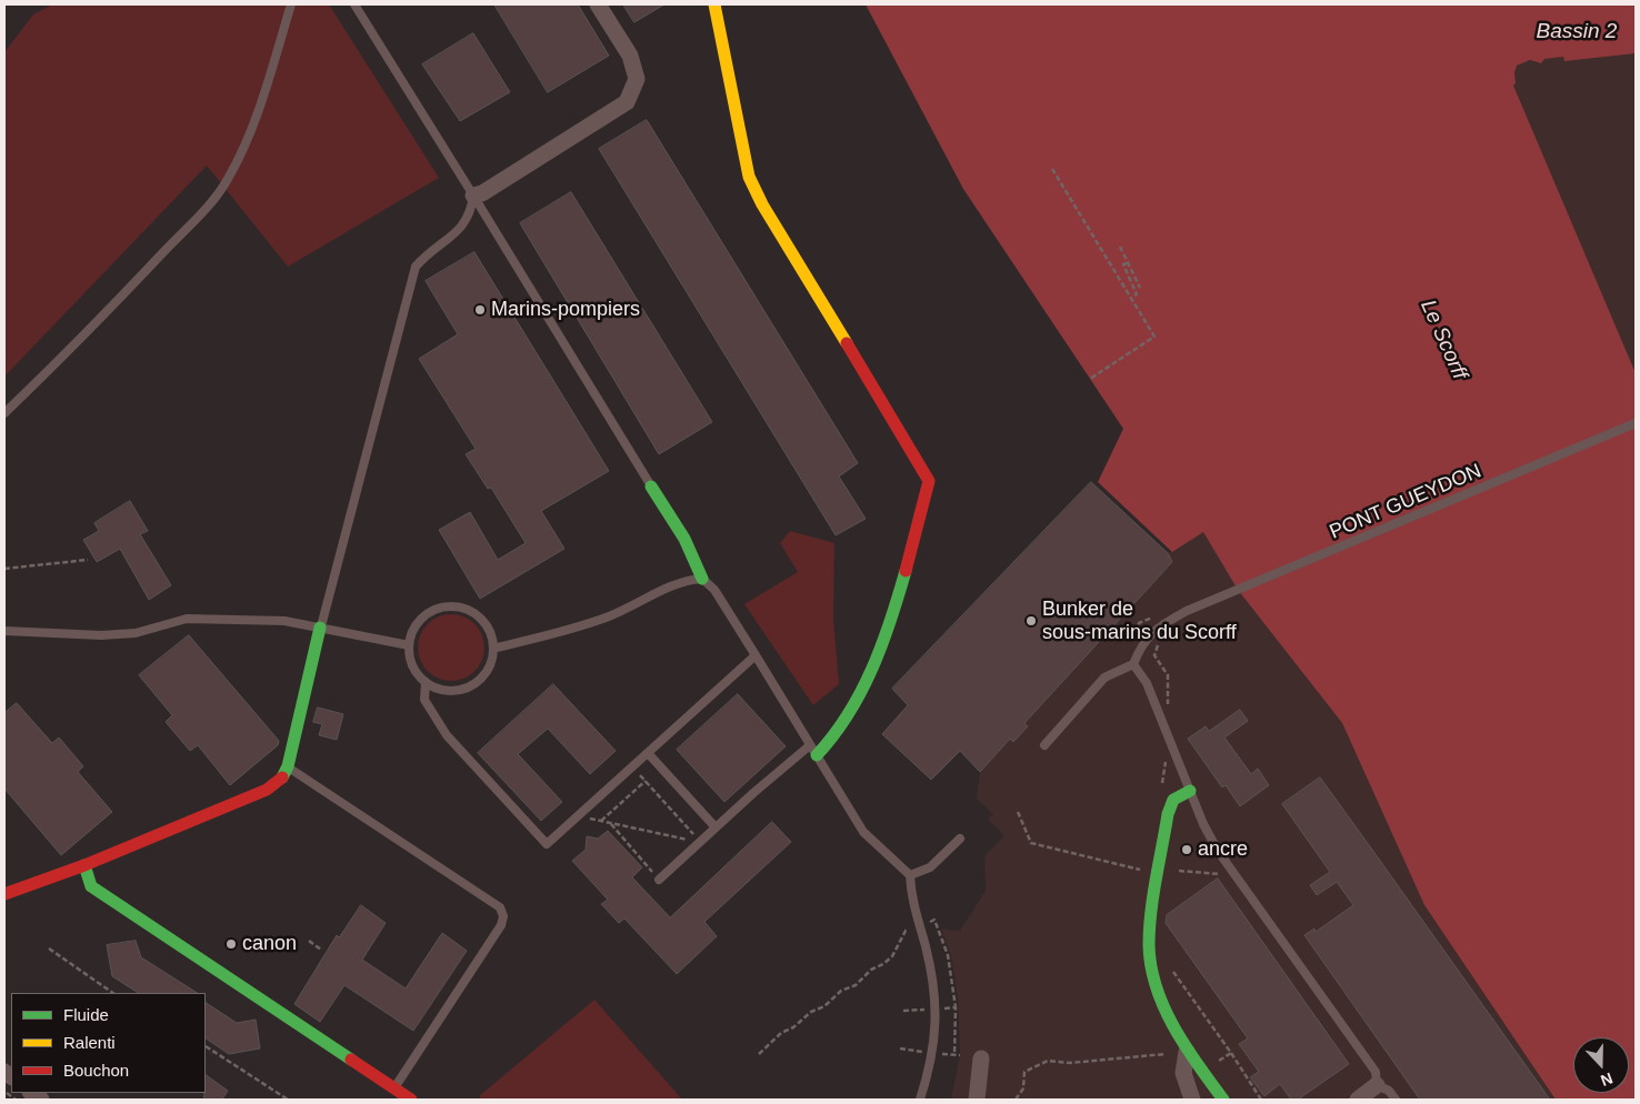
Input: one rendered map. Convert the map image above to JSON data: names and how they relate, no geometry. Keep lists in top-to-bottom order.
{
  "streets": {
    "lane": ["PONT GUEYDON"]
  },
  "water": ["Bassin 2", "Le Scorff"],
  "places": [
    "Marins-pompiers",
    "Bunker de sous-marins du Scorff",
    "ancre",
    "canon"
  ],
  "legend": ["Fluide", "Ralenti", "Bouchon"],
  "north": "bottom"
}
